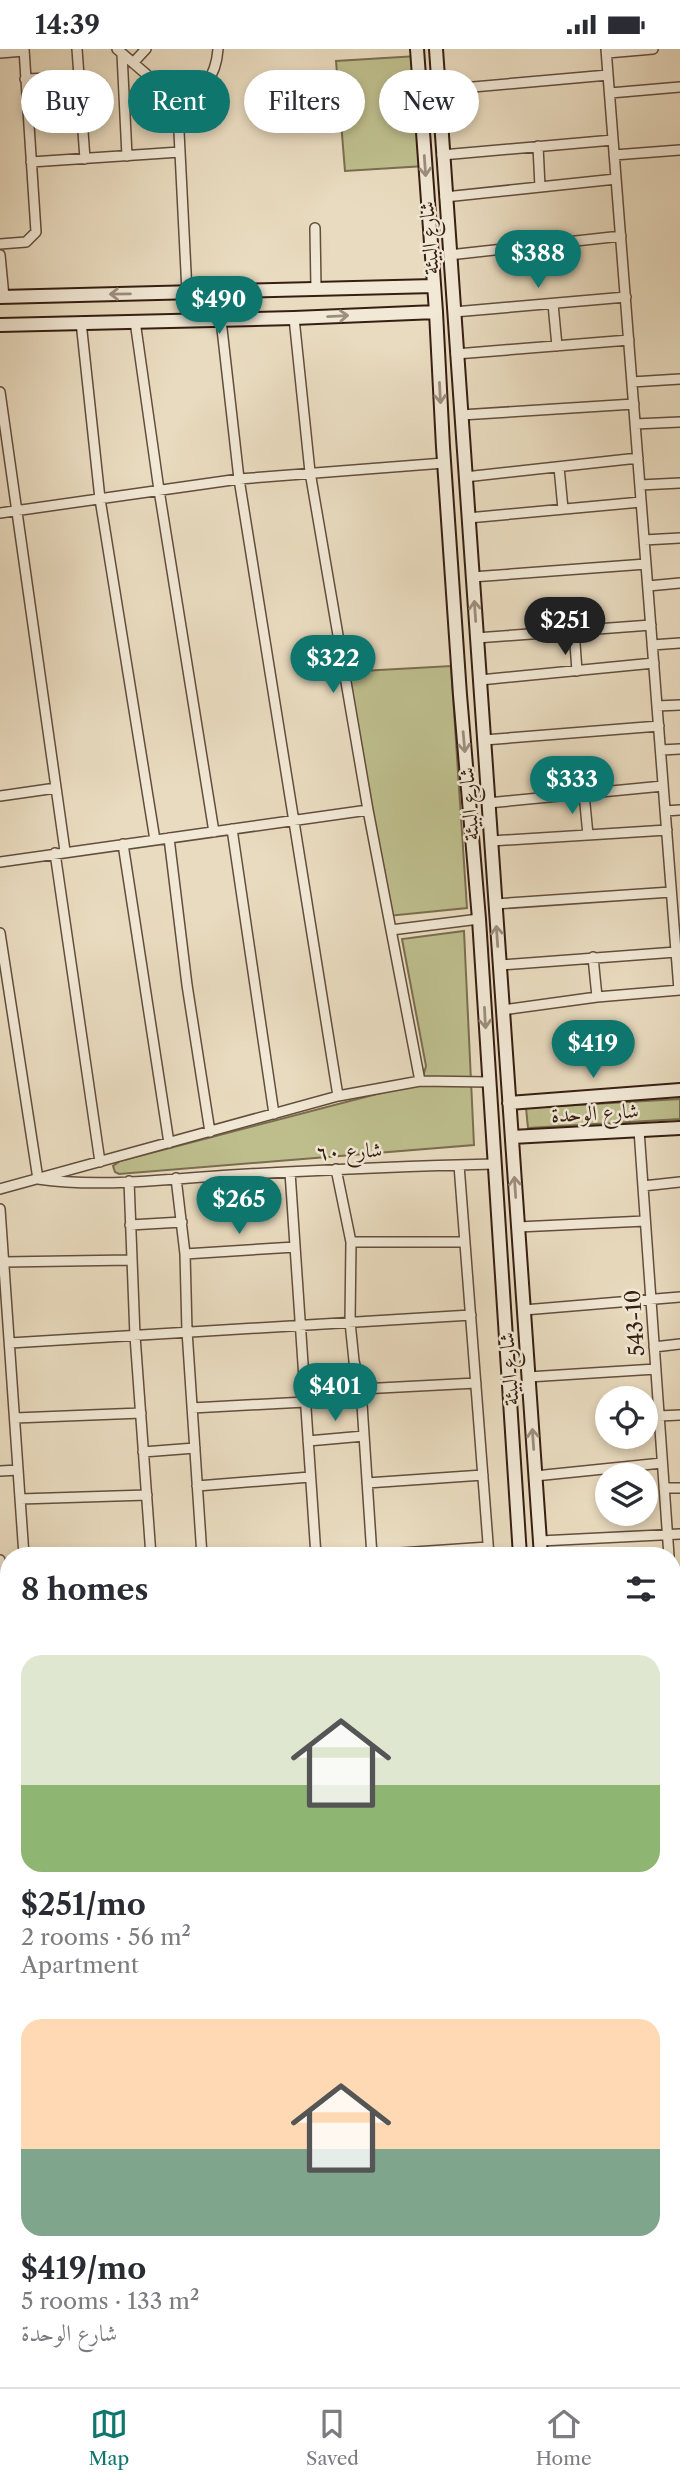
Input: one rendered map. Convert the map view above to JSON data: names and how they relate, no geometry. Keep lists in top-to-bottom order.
{
  "streets": {
    "street": [
      "شارع البيئة",
      "شارع الوحدة",
      "شارع ٦٠",
      "543-10"
    ]
  },
  "crossings": [
    ["شارع البيئة", "شارع الوحدة"],
    ["شارع البيئة", "شارع ٦٠"],
    ["شارع الوحدة", "543-10"]
  ],
  "page": {
    "status": "14:39",
    "chip": [
      "Buy",
      "Rent",
      "Filters",
      "New"
    ],
    "price": [
      "$388",
      "$490",
      "$251",
      "$322",
      "$333",
      "$419",
      "$265",
      "$401"
    ],
    "heading": "8 homes",
    "list": [
      {
        "name": "$251/mo",
        "note": "2 rooms · 56 m² · Apartment"
      },
      {
        "name": "$419/mo",
        "note": "5 rooms · 133 m² · شارع الوحدة"
      }
    ],
    "tabs": ["Map", "Saved", "Home"]
  }
}
